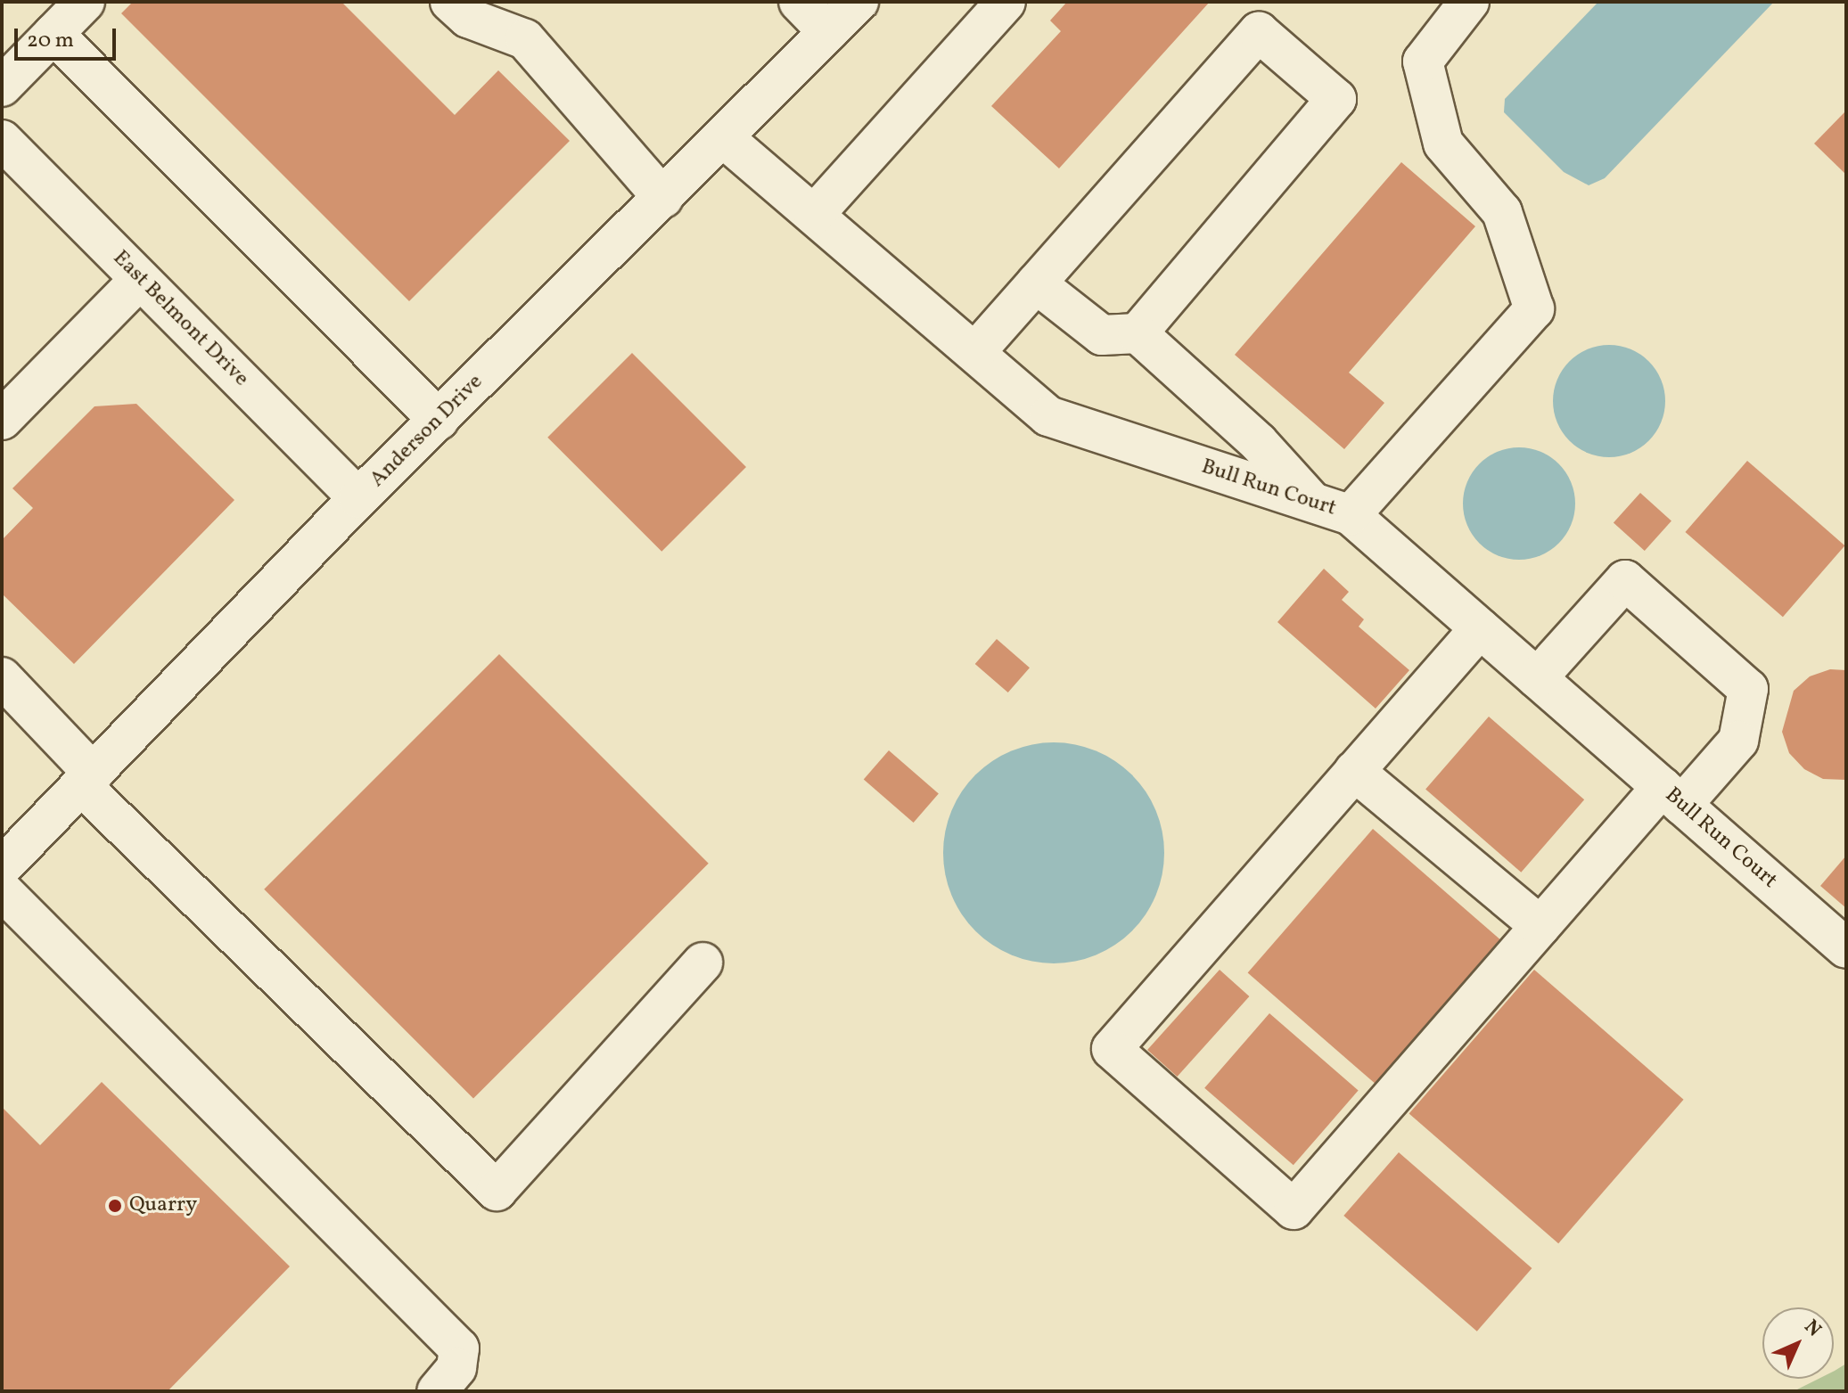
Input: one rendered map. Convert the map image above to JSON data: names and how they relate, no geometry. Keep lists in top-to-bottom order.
{
  "streets": {
    "street": ["East Belmont Drive", "Anderson Drive", "Bull Run Court"]
  },
  "crossings": [
    ["East Belmont Drive", "Anderson Drive"],
    ["Anderson Drive", "Bull Run Court"]
  ],
  "places": ["Quarry"],
  "scale_bar": "20 m",
  "north": "top right"
}
